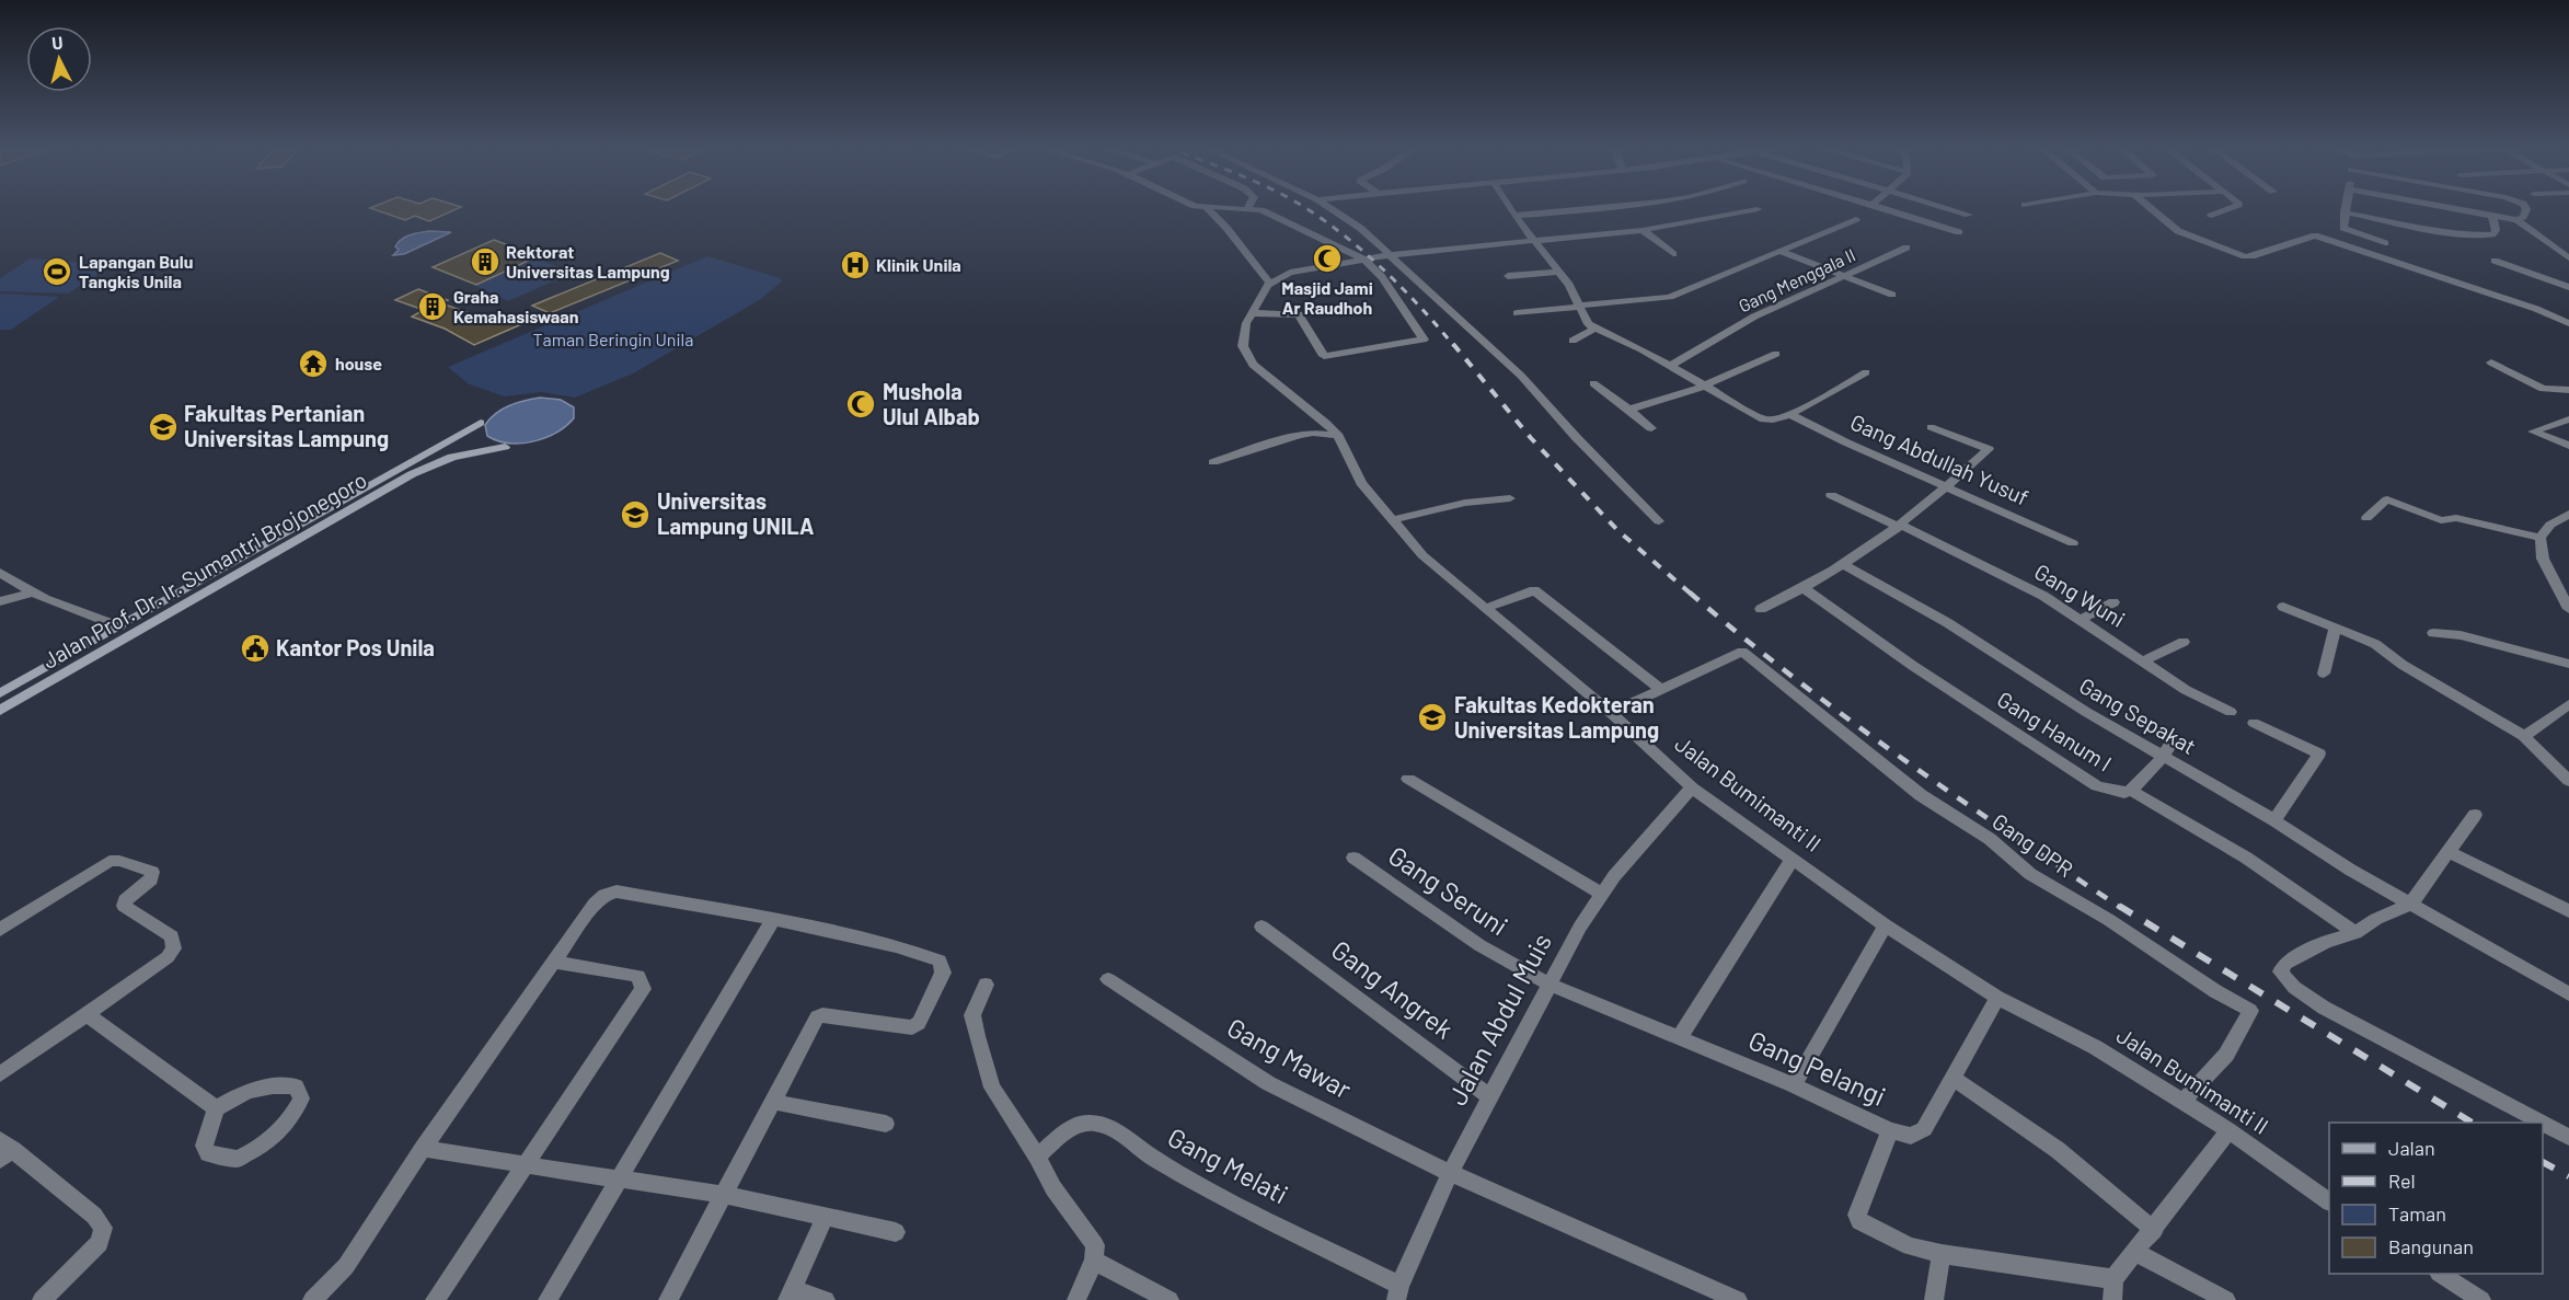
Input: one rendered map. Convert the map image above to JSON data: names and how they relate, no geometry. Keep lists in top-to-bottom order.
{
  "streets": {
    "street": [
      "Gang Menggala II",
      "Gang Abdullah Yusuf",
      "Jalan Prof. Dr. Ir. Sumantri Brojonegoro",
      "Gang Wuni",
      "Gang Sepakat",
      "Gang Hanum I",
      "Jalan Bumimanti II",
      "Gang DPR",
      "Gang Seruni",
      "Gang Angrek",
      "Jalan Abdul Muis",
      "Gang Mawar",
      "Gang Pelangi",
      "Gang Melati"
    ]
  },
  "crossings": [
    ["Jalan Bumimanti II", "Gang DPR"],
    ["Jalan Bumimanti II", "Jalan Abdul Muis"],
    ["Jalan Bumimanti II", "Gang Pelangi"],
    ["Gang Seruni", "Jalan Abdul Muis"],
    ["Gang Seruni", "Gang Pelangi"],
    ["Gang Angrek", "Jalan Abdul Muis"],
    ["Jalan Abdul Muis", "Gang Mawar"],
    ["Jalan Abdul Muis", "Gang Pelangi"],
    ["Jalan Abdul Muis", "Gang Melati"]
  ],
  "parks": ["Taman Beringin Unila"],
  "places": {
    "mosque": ["Masjid Jami Ar Raudhoh", "Mushola Ulul Albab"],
    "building": ["Rektorat Universitas Lampung", "Graha Kemahasiswaan"],
    "hospital": ["Klinik Unila"],
    "sports": ["Lapangan Bulu Tangkis Unila"],
    "temple": ["house"],
    "school or university": ["Fakultas Pertanian Universitas Lampung", "Universitas Lampung UNILA", "Fakultas Kedokteran Universitas Lampung"],
    "public building": ["Kantor Pos Unila"]
  },
  "legend": [
    "Jalan",
    "Rel",
    "Taman",
    "Bangunan"
  ],
  "north": "top"
}
